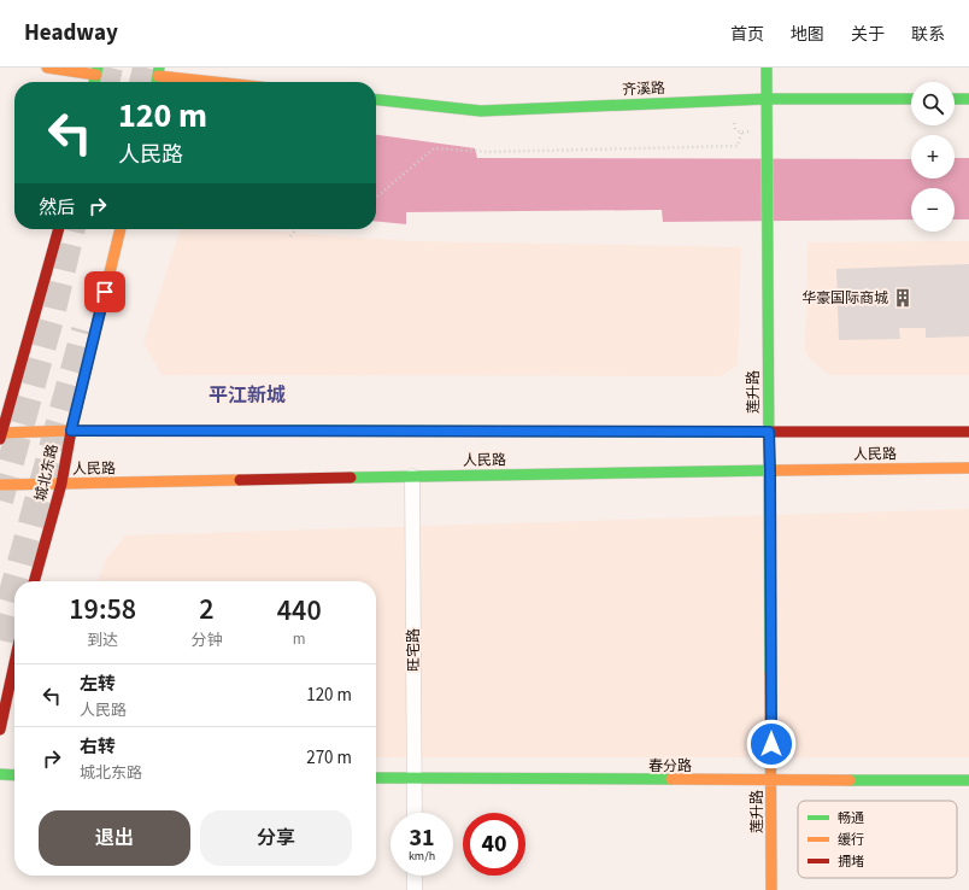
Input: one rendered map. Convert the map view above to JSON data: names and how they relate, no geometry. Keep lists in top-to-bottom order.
{
  "streets": {
    "main road": [
      "齐溪路",
      "莲升路",
      "人民路",
      "城北东路",
      "春分路"
    ],
    "street": ["旺宅路"]
  },
  "crossings": [
    ["齐溪路", "莲升路"],
    ["莲升路", "人民路"],
    ["莲升路", "春分路"],
    ["人民路", "城北东路"],
    ["人民路", "旺宅路"],
    ["旺宅路", "春分路"]
  ],
  "districts": ["平江新城"],
  "places": {
    "building": ["华豪国际商城"]
  },
  "legend": ["畅通", "缓行", "拥堵"],
  "page": {
    "header": "Headway",
    "nav": [
      "首页",
      "地图",
      "关于",
      "联系"
    ],
    "map_buttons": ["+", "−"],
    "turn": ["120 m", "人民路"],
    "then": "然后",
    "eta": [
      "19:58",
      "到达",
      "2",
      "分钟",
      "440",
      "m"
    ],
    "list": [
      {
        "name": "左转",
        "note": "人民路",
        "value": "120 m"
      },
      {
        "name": "右转",
        "note": "城北东路",
        "value": "270 m"
      }
    ],
    "buttons": ["退出", "分享"],
    "speed": "31 km/h",
    "limit": "40"
  }
}
